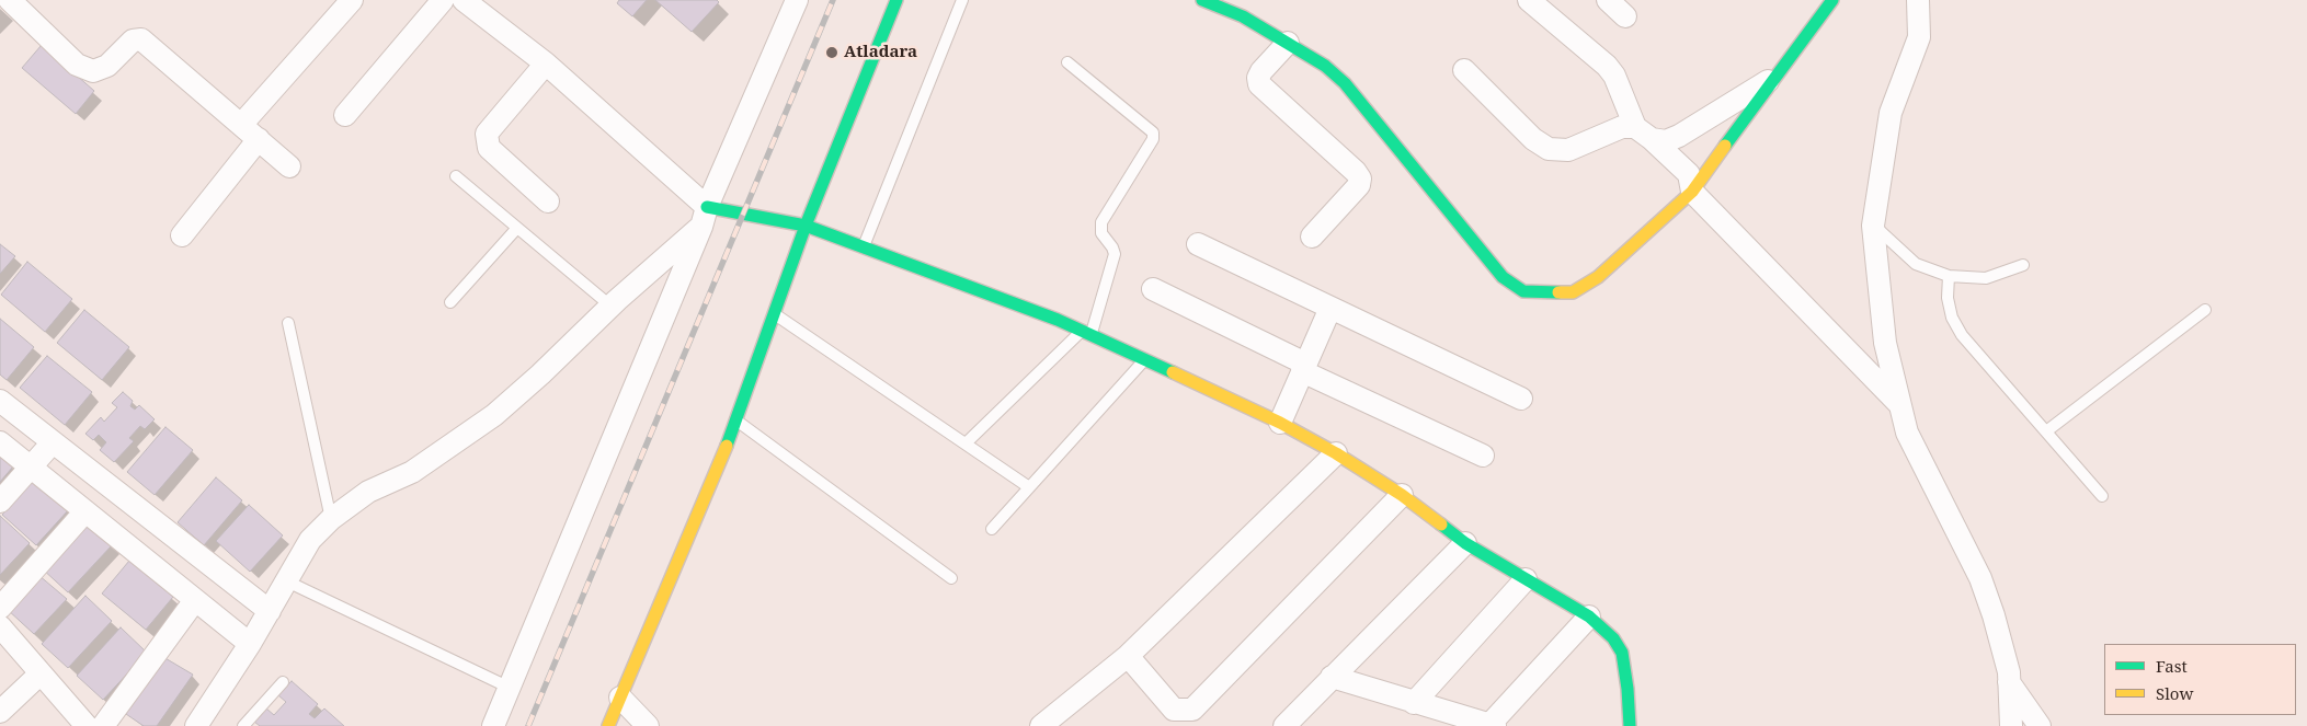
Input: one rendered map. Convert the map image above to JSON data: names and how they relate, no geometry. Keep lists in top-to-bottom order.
{
  "places": ["Atladara"],
  "legend": ["Fast", "Slow"]
}
